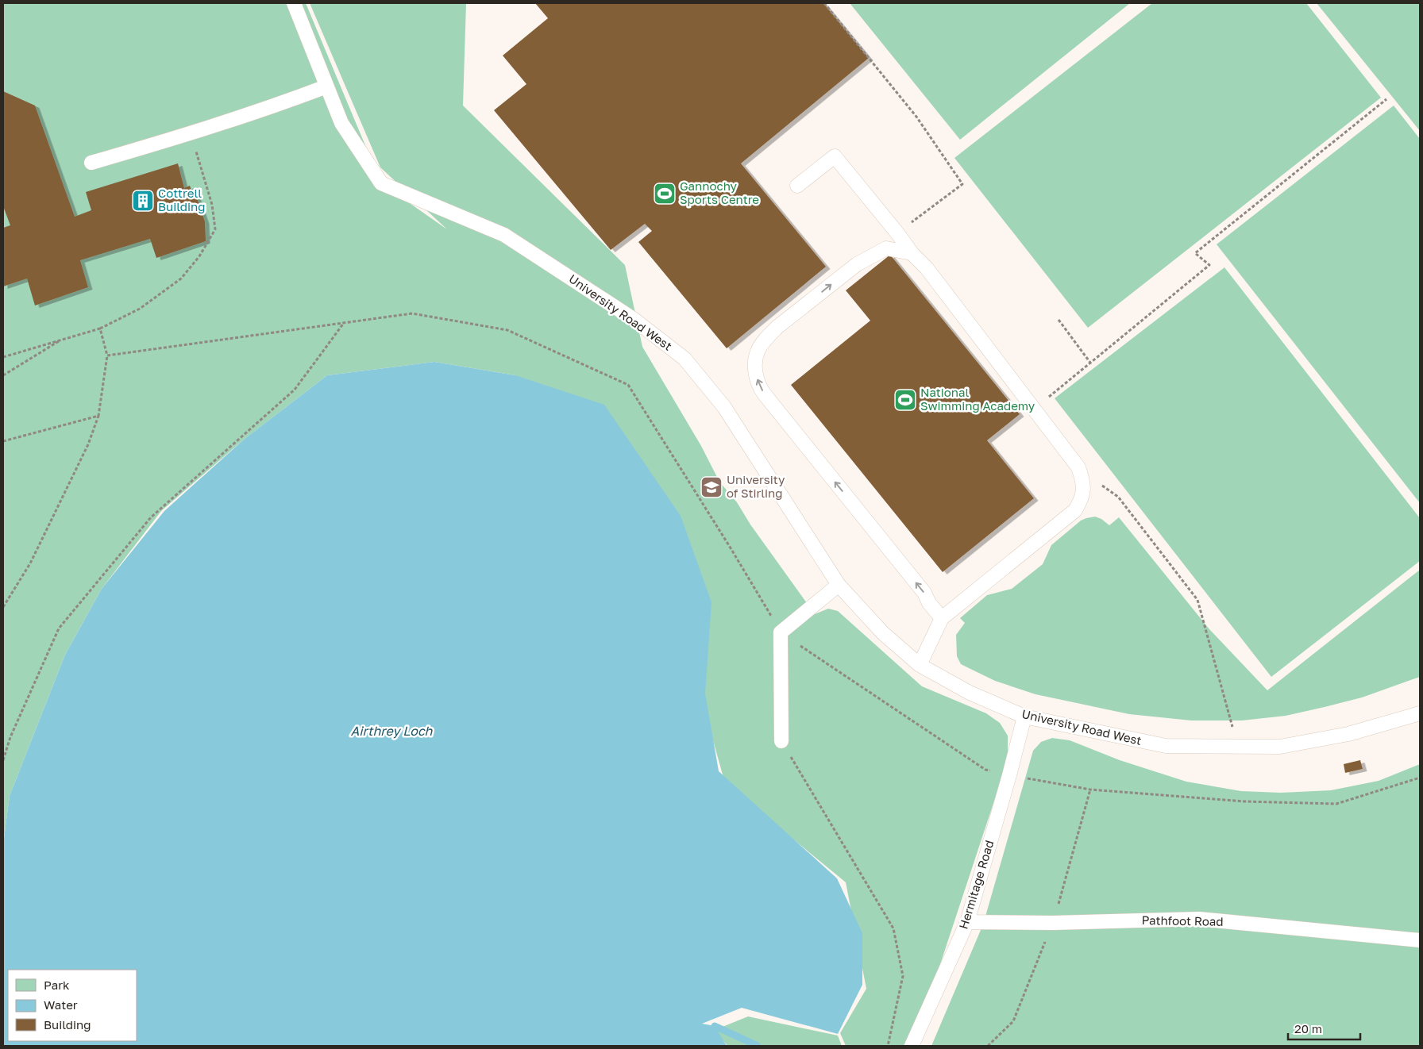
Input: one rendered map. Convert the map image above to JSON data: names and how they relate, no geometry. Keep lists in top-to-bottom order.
{
  "streets": {
    "lane": ["University Road West", "Hermitage Road", "Pathfoot Road"]
  },
  "crossings": [
    ["University Road West", "Hermitage Road"],
    ["Hermitage Road", "Pathfoot Road"]
  ],
  "water": ["Airthrey Loch"],
  "places": {
    "sports": ["Gannochy Sports Centre", "National Swimming Academy"],
    "building": ["Cottrell Building"],
    "school or university": ["University of Stirling"]
  },
  "legend": ["Park", "Water", "Building"],
  "scale_bar": "20 m"
}
